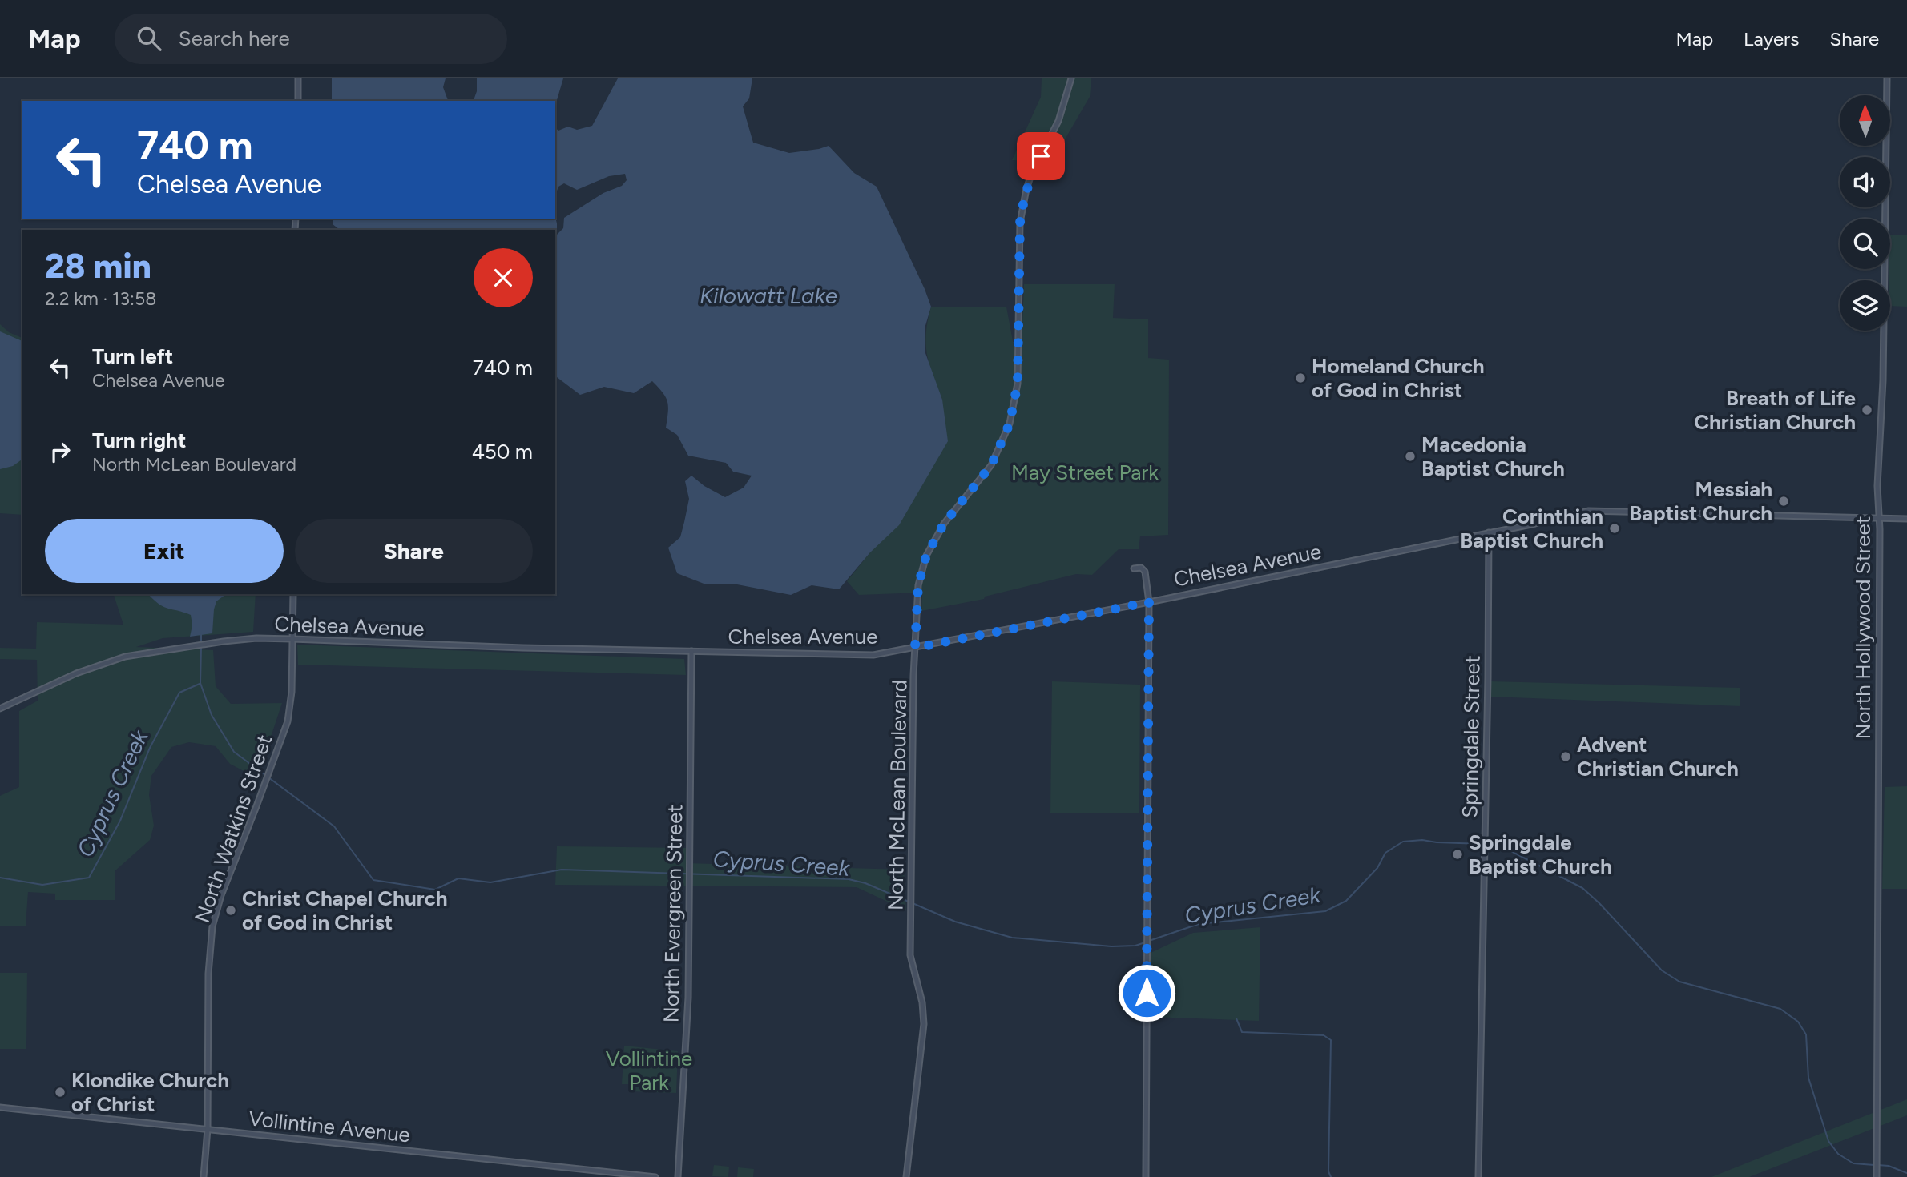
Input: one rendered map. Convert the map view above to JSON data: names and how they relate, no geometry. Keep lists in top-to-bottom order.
{
  "streets": {
    "main road": [
      "Chelsea Avenue",
      "North Hollywood Street",
      "Springdale Street",
      "North McLean Boulevard",
      "North Watkins Street",
      "North Evergreen Street",
      "Vollintine Avenue"
    ]
  },
  "crossings": [
    ["Chelsea Avenue", "North Hollywood Street"],
    ["Chelsea Avenue", "Springdale Street"],
    ["Chelsea Avenue", "North McLean Boulevard"],
    ["Chelsea Avenue", "North Watkins Street"],
    ["Chelsea Avenue", "North Evergreen Street"],
    ["North Watkins Street", "Vollintine Avenue"]
  ],
  "water": ["Kilowatt Lake", "Cyprus Creek"],
  "parks": ["May Street Park", "Vollintine Park"],
  "places": [
    "Homeland Church of God in Christ",
    "Breath of Life Christian Church",
    "Macedonia Baptist Church",
    "Messiah Baptist Church",
    "Corinthian Baptist Church",
    "Advent Christian Church",
    "Springdale Baptist Church",
    "Christ Chapel Church of God in Christ",
    "Klondike Church of Christ"
  ],
  "north": "top",
  "page": {
    "header": "Map",
    "search": "Search here",
    "nav": ["Map", "Layers", "Share"],
    "turn": ["740 m", "Chelsea Avenue"],
    "heading": ["28 min", "2.2 km · 13:58"],
    "list": [
      {
        "name": "Turn left",
        "note": "Chelsea Avenue",
        "value": "740 m"
      },
      {
        "name": "Turn right",
        "note": "North McLean Boulevard",
        "value": "450 m"
      }
    ],
    "buttons": ["Exit", "Share"]
  }
}
